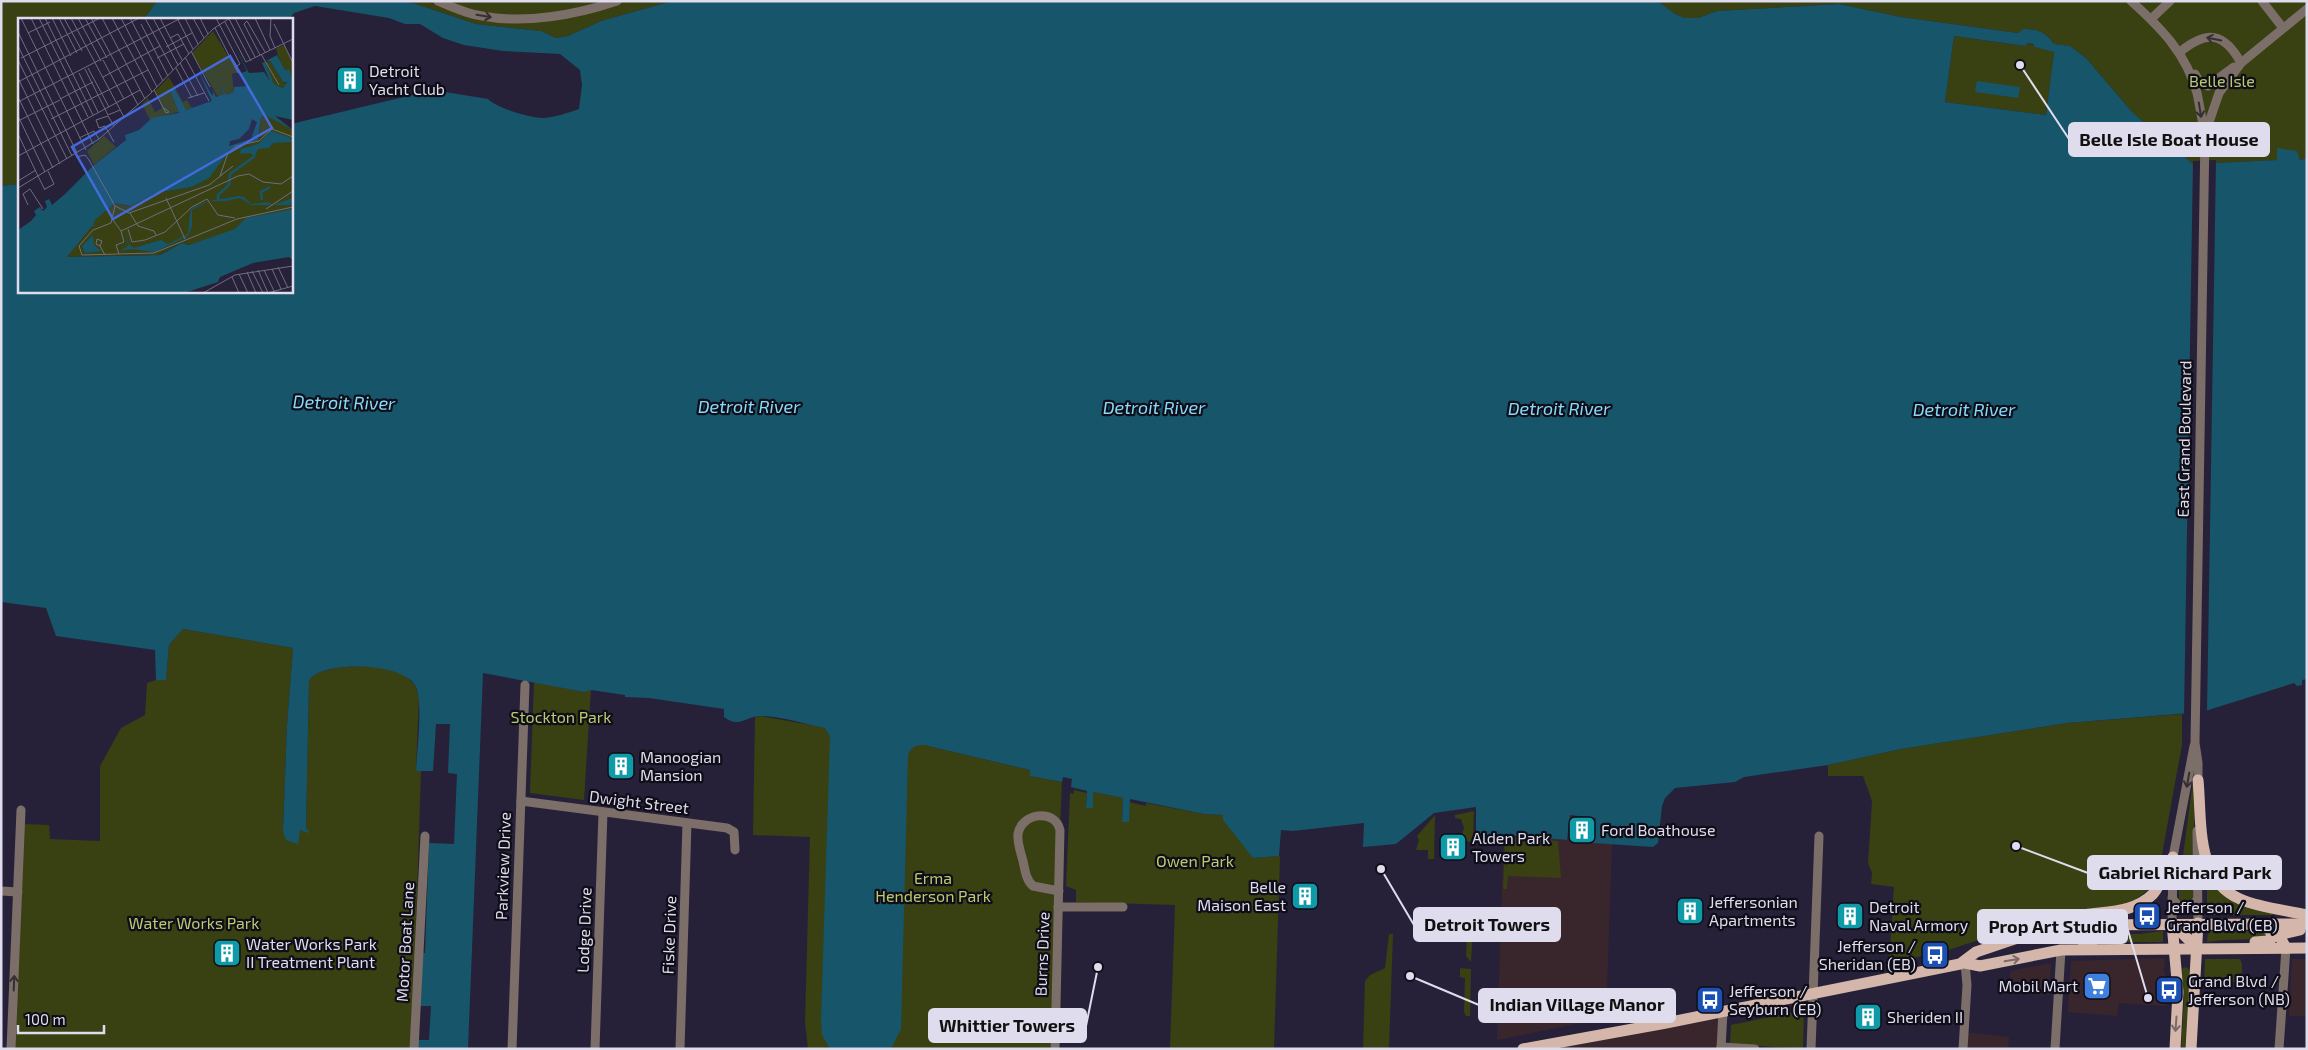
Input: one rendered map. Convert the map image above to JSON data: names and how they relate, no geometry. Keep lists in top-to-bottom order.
{
  "streets": {
    "main road": ["East Grand Boulevard"],
    "street": [
      "Dwight Street",
      "Parkview Drive",
      "Lodge Drive",
      "Fiske Drive",
      "Motor Boat Lane",
      "Burns Drive"
    ]
  },
  "crossings": [
    ["Dwight Street", "Parkview Drive"],
    ["Dwight Street", "Lodge Drive"],
    ["Dwight Street", "Fiske Drive"]
  ],
  "water": ["Detroit River"],
  "parks": [
    "Belle Isle",
    "Stockton Park",
    "Owen Park",
    "Erma Henderson Park",
    "Water Works Park"
  ],
  "places": {
    "other": [
      "Belle Isle Boat House",
      "Gabriel Richard Park",
      "Detroit Towers",
      "Whittier Towers",
      "Indian Village Manor",
      "Prop Art Studio"
    ],
    "building": [
      "Detroit Yacht Club",
      "Manoogian Mansion",
      "Ford Boathouse",
      "Alden Park Towers",
      "Belle Maison East",
      "Jeffersonian Apartments",
      "Detroit Naval Armory",
      "Water Works Park II Treatment Plant",
      "Sheriden II"
    ],
    "bus stop": [
      "Jefferson / Grand Blvd (EB)",
      "Jefferson / Sheridan (EB)",
      "Grand Blvd / Jefferson (NB)",
      "Jefferson / Seyburn (EB)"
    ],
    "supermarket": ["Mobil Mart"]
  },
  "scale_bar": "100 m"
}
